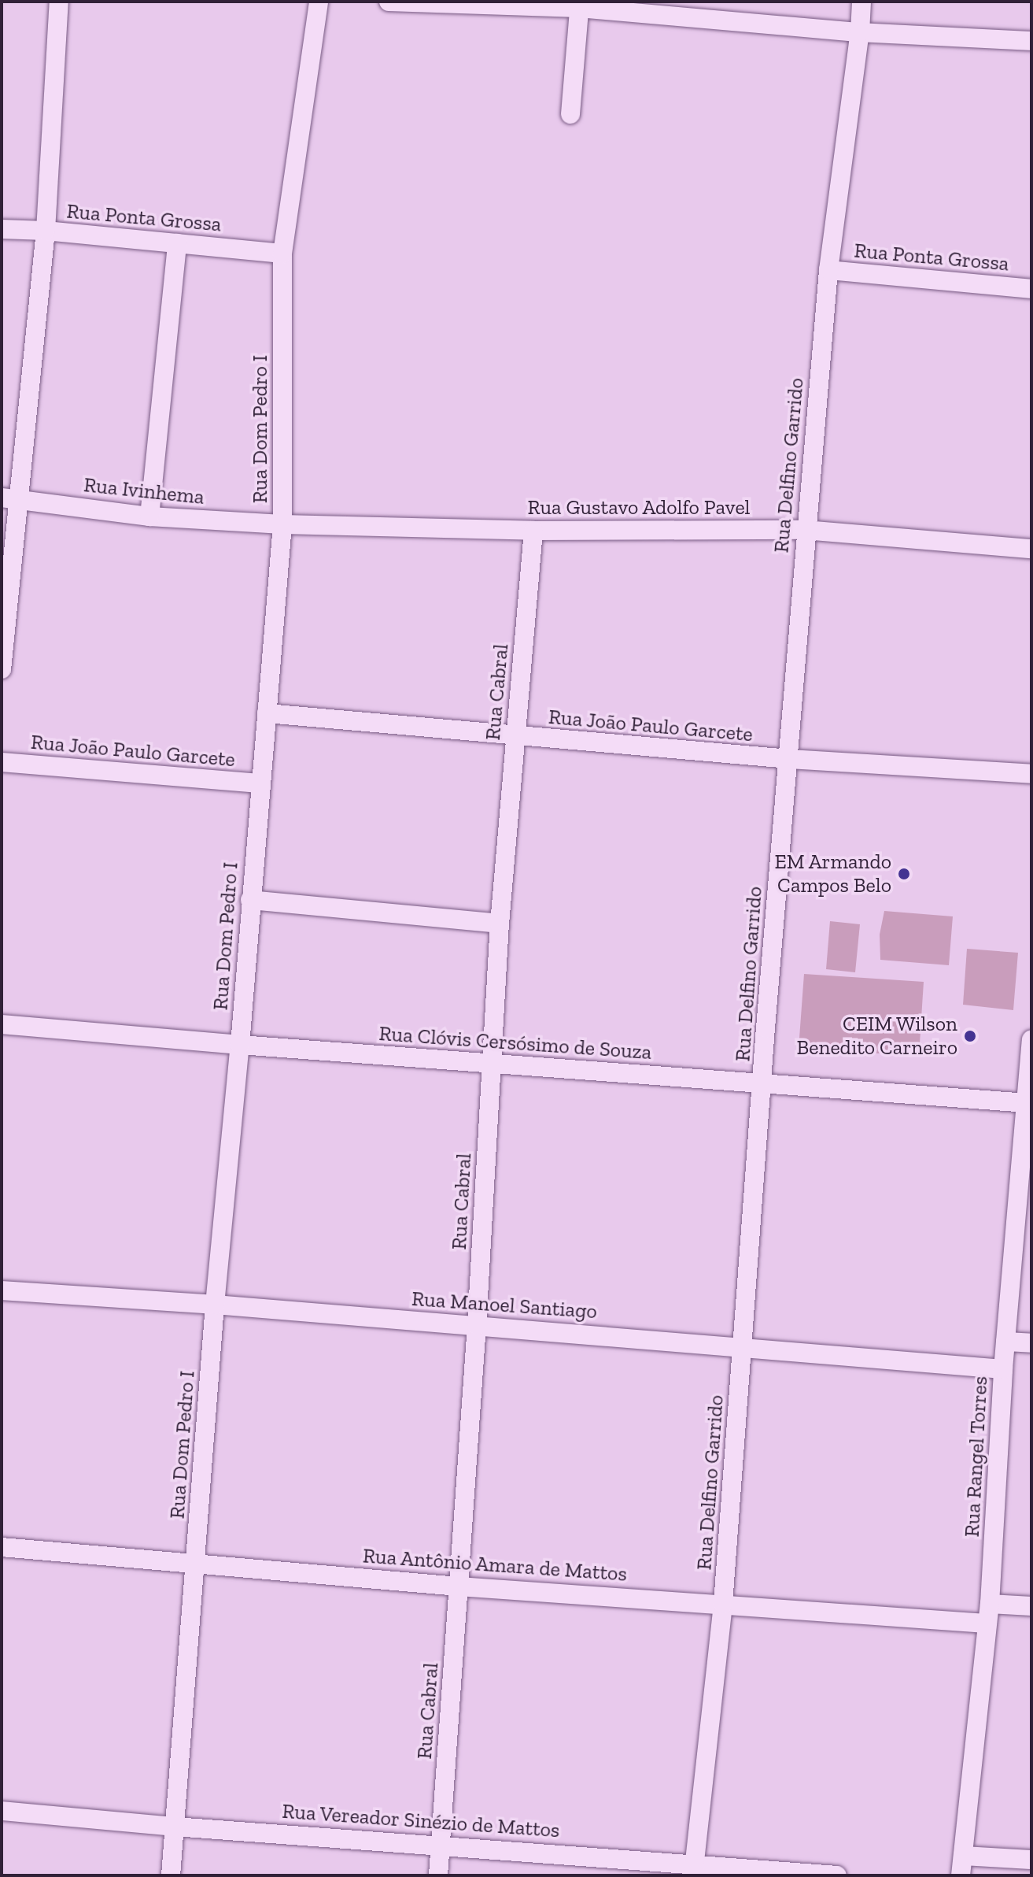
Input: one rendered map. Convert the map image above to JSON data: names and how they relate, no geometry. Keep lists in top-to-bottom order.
{
  "streets": {
    "street": [
      "Rua Ponta Grossa",
      "Rua Dom Pedro I",
      "Rua Delfino Garrido",
      "Rua Ivinhema",
      "Rua Gustavo Adolfo Pavel",
      "Rua Cabral",
      "Rua João Paulo Garcete",
      "Rua Clóvis Cersósimo de Souza",
      "Rua Manoel Santiago",
      "Rua Rangel Torres",
      "Rua Antônio Amara de Mattos",
      "Rua Vereador Sinézio de Mattos"
    ]
  },
  "crossings": [
    ["Rua Ponta Grossa", "Rua Dom Pedro I"],
    ["Rua Ponta Grossa", "Rua Delfino Garrido"],
    ["Rua Dom Pedro I", "Rua Ivinhema"],
    ["Rua Dom Pedro I", "Rua Gustavo Adolfo Pavel"],
    ["Rua Dom Pedro I", "Rua João Paulo Garcete"],
    ["Rua Dom Pedro I", "Rua Clóvis Cersósimo de Souza"],
    ["Rua Dom Pedro I", "Rua Manoel Santiago"],
    ["Rua Dom Pedro I", "Rua Antônio Amara de Mattos"],
    ["Rua Dom Pedro I", "Rua Vereador Sinézio de Mattos"],
    ["Rua Delfino Garrido", "Rua Gustavo Adolfo Pavel"],
    ["Rua Delfino Garrido", "Rua João Paulo Garcete"],
    ["Rua Delfino Garrido", "Rua Clóvis Cersósimo de Souza"],
    ["Rua Delfino Garrido", "Rua Manoel Santiago"],
    ["Rua Delfino Garrido", "Rua Antônio Amara de Mattos"],
    ["Rua Delfino Garrido", "Rua Vereador Sinézio de Mattos"],
    ["Rua Ivinhema", "Rua Gustavo Adolfo Pavel"],
    ["Rua Gustavo Adolfo Pavel", "Rua Cabral"],
    ["Rua Cabral", "Rua João Paulo Garcete"],
    ["Rua Cabral", "Rua Clóvis Cersósimo de Souza"],
    ["Rua Cabral", "Rua Manoel Santiago"],
    ["Rua Cabral", "Rua Antônio Amara de Mattos"],
    ["Rua Cabral", "Rua Vereador Sinézio de Mattos"],
    ["Rua Clóvis Cersósimo de Souza", "Rua Rangel Torres"],
    ["Rua Manoel Santiago", "Rua Rangel Torres"],
    ["Rua Rangel Torres", "Rua Antônio Amara de Mattos"]
  ],
  "places": ["EM Armando Campos Belo", "CEIM Wilson Benedito Carneiro"]
}
